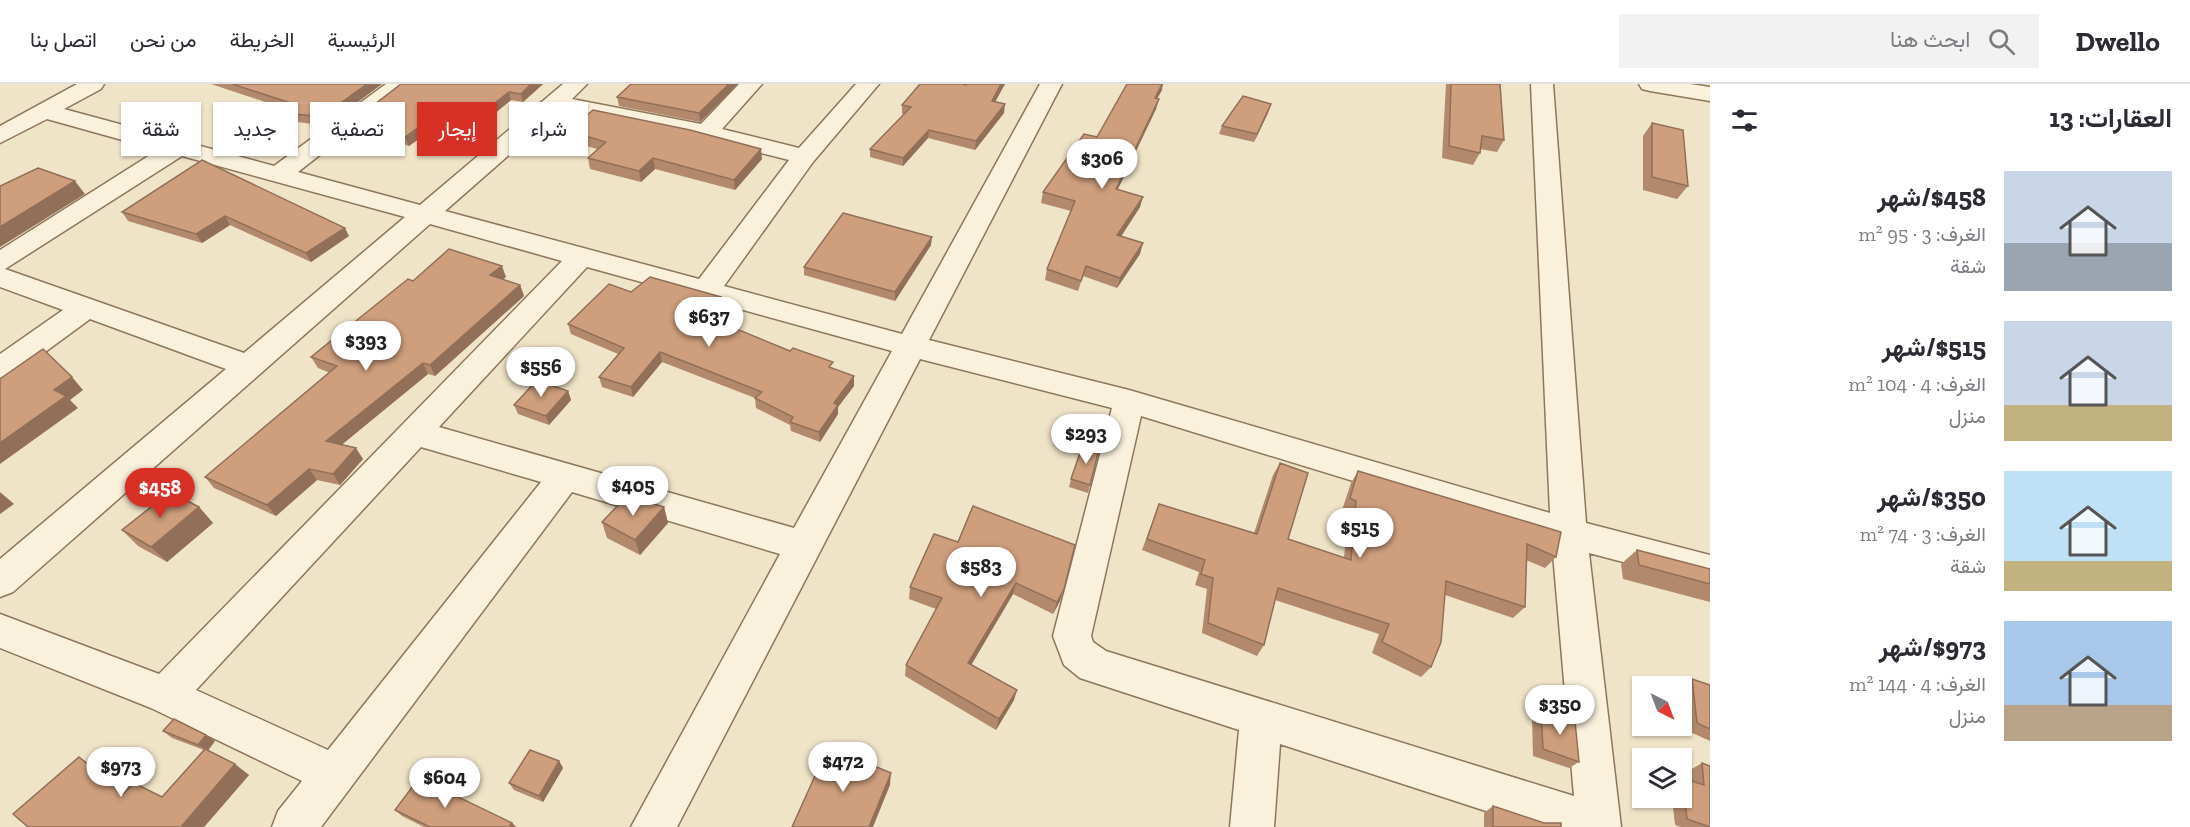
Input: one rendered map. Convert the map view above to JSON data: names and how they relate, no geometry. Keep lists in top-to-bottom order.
{
  "north": "bottom right",
  "page": {
    "header": "Dwello",
    "search": "ابحث هنا",
    "nav": [
      "الرئيسية",
      "الخريطة",
      "من نحن",
      "اتصل بنا"
    ],
    "heading": "العقارات: 13",
    "chip": [
      "شراء",
      "إيجار",
      "تصفية",
      "جديد",
      "شقة"
    ],
    "price": [
      "$306",
      "$637",
      "$393",
      "$556",
      "$293",
      "$405",
      "$458",
      "$515",
      "$583",
      "$350",
      "$472",
      "$973",
      "$604"
    ],
    "list": [
      {
        "name": "$458/شهر",
        "note": "الغرف: 3 · 95 m² · شقة"
      },
      {
        "name": "$515/شهر",
        "note": "الغرف: 4 · 104 m² · منزل"
      },
      {
        "name": "$350/شهر",
        "note": "الغرف: 3 · 74 m² · شقة"
      },
      {
        "name": "$973/شهر",
        "note": "الغرف: 4 · 144 m² · منزل"
      }
    ]
  }
}
